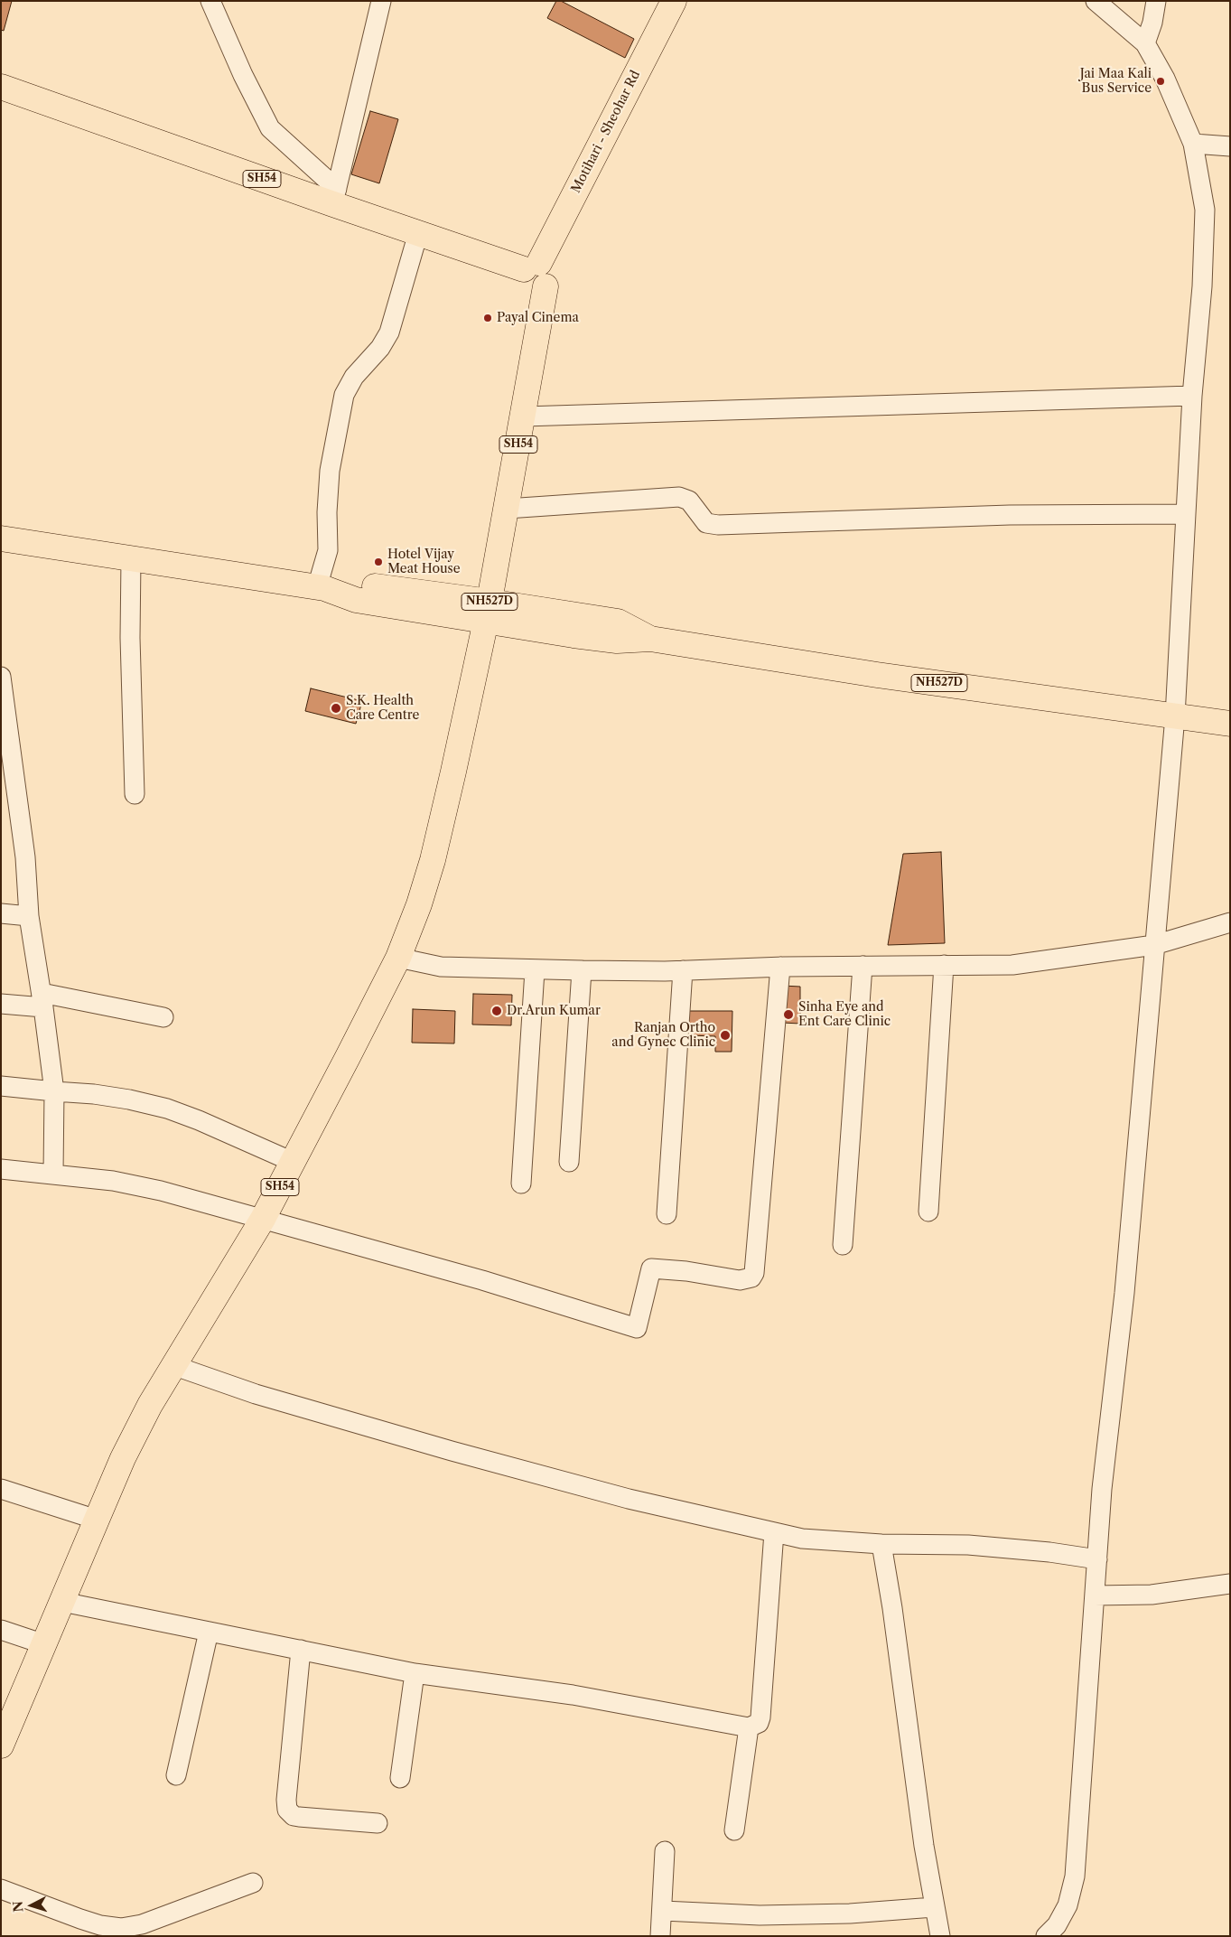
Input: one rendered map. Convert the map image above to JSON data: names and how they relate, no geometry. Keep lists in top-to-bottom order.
{
  "streets": {
    "main road": ["Motihari - Sheohar Rd", "SH54", "NH527D"]
  },
  "crossings": [
    ["Motihari - Sheohar Rd", "SH54"],
    ["SH54", "NH527D"]
  ],
  "places": [
    "Jai Maa Kali Bus Service",
    "Payal Cinema",
    "Hotel Vijay Meat House",
    "S.K. Health Care Centre",
    "Dr.Arun Kumar",
    "Sinha Eye and Ent Care Clinic",
    "Ranjan Ortho and Gynec Clinic"
  ],
  "north": "left"
}
